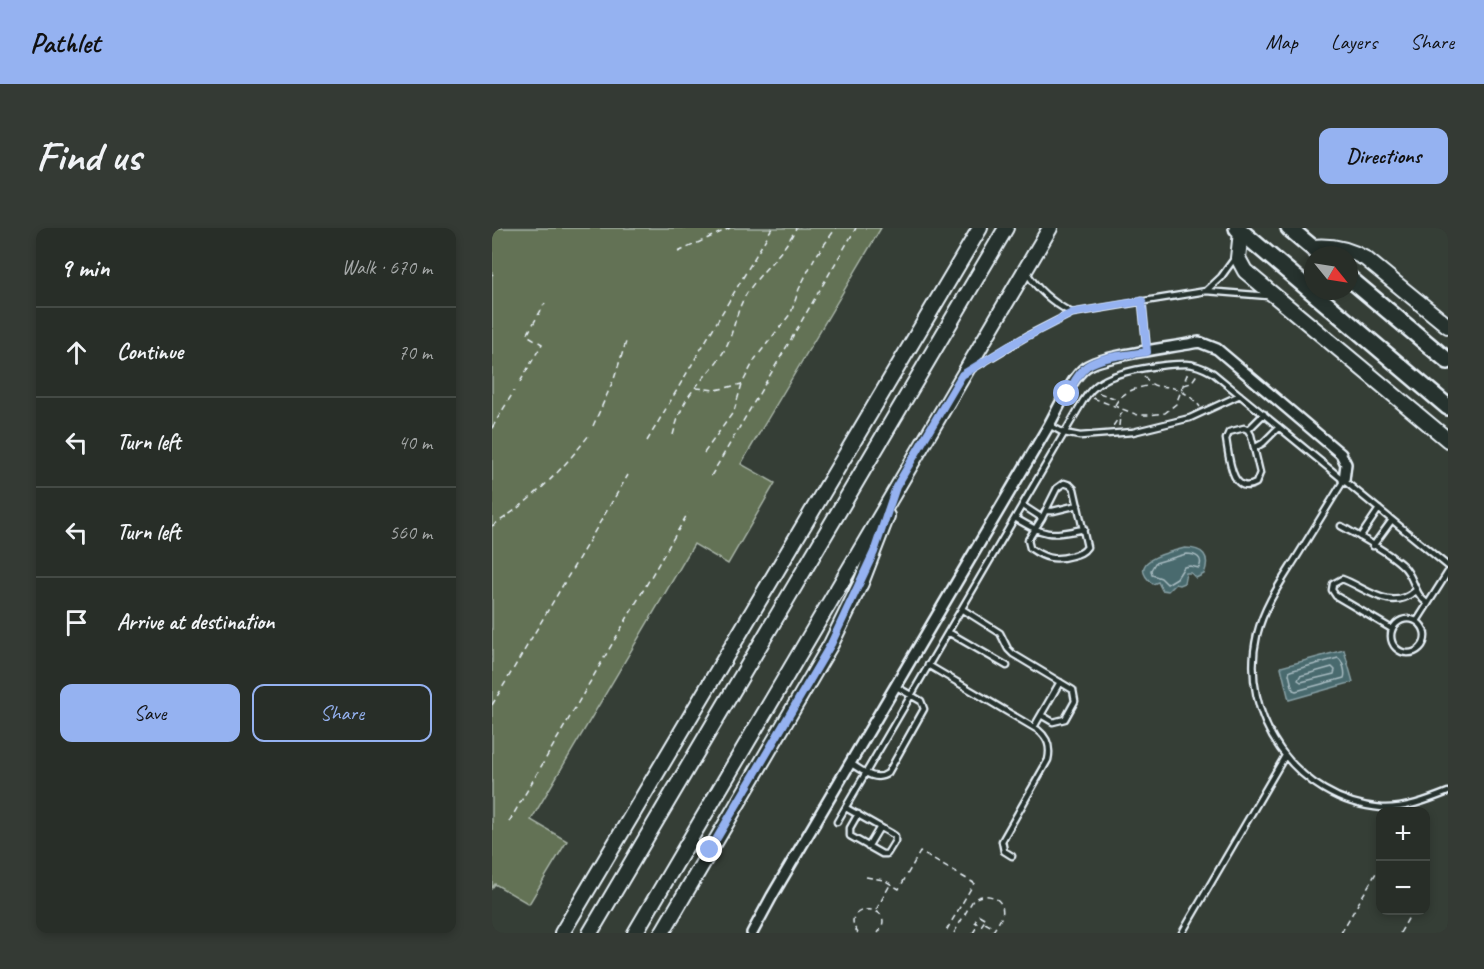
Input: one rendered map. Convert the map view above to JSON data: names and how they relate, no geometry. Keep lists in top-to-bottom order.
{
  "north": "bottom right",
  "page": {
    "header": "Pathlet",
    "nav": ["Map", "Layers", "Share"],
    "buttons": [
      "Directions",
      ["Save", "Share"]
    ],
    "title": "Find us",
    "heading": ["9 min", "Walk · 670 m"],
    "list": [
      ["Continue", "70 m"],
      ["Turn left", "40 m"],
      ["Turn left", "560 m"],
      "Arrive at destination"
    ],
    "map_buttons": ["+", "−"]
  }
}
